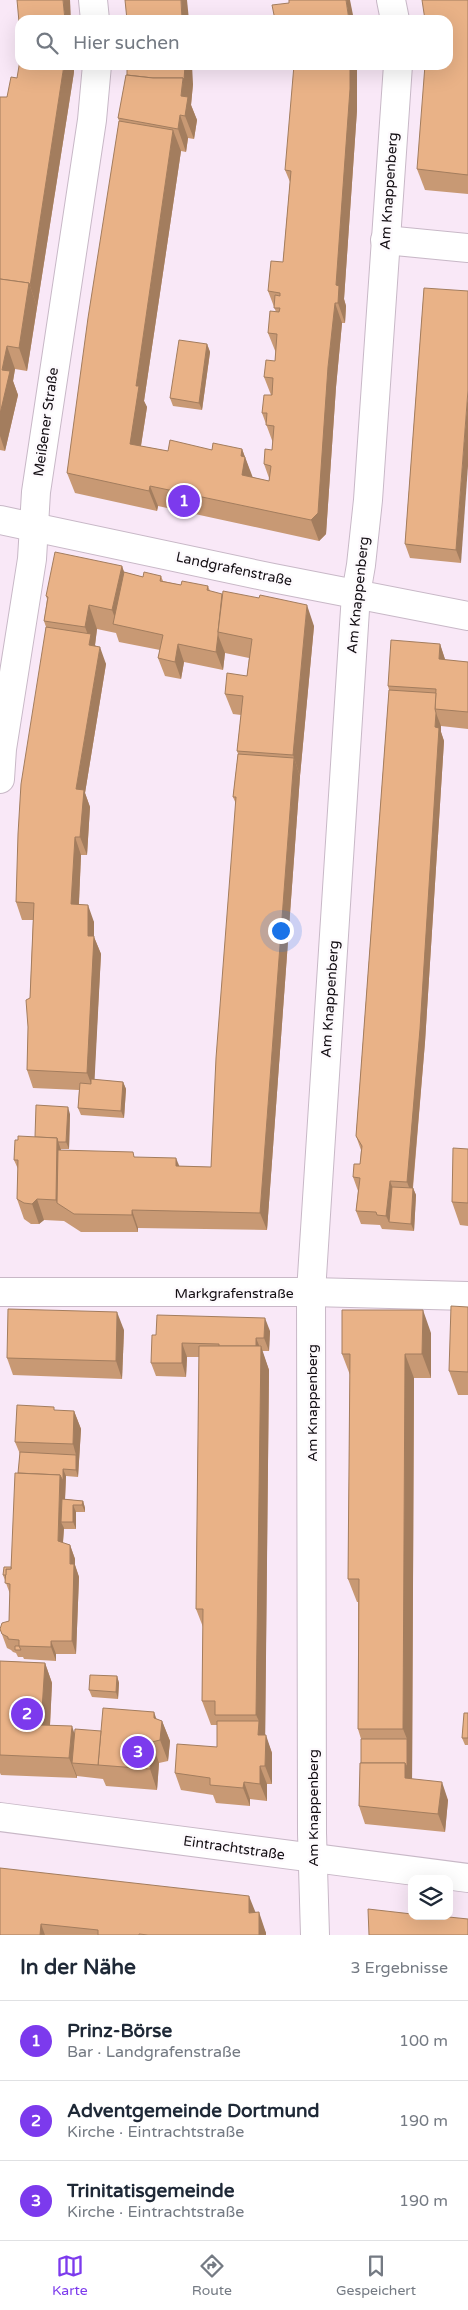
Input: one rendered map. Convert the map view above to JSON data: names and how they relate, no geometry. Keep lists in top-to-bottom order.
{
  "streets": {
    "street": [
      "Am Knappenberg",
      "Meißener Straße",
      "Landgrafenstraße",
      "Markgrafenstraße",
      "Eintrachtstraße"
    ]
  },
  "crossings": [
    ["Am Knappenberg", "Landgrafenstraße"],
    ["Am Knappenberg", "Markgrafenstraße"],
    ["Am Knappenberg", "Eintrachtstraße"],
    ["Meißener Straße", "Landgrafenstraße"]
  ],
  "page": {
    "search": "Hier suchen",
    "pins": ["1", "2", "3"],
    "heading": ["In der Nähe", "3 Ergebnisse"],
    "list": [
      {
        "mark": "1",
        "name": "Prinz-Börse",
        "note": "Bar · Landgrafenstraße",
        "value": "100 m"
      },
      {
        "mark": "2",
        "name": "Adventgemeinde Dortmund",
        "note": "Kirche · Eintrachtstraße",
        "value": "190 m"
      },
      {
        "mark": "3",
        "name": "Trinitatisgemeinde",
        "note": "Kirche · Eintrachtstraße",
        "value": "190 m"
      }
    ],
    "nav": ["Karte", "Route", "Gespeichert"]
  }
}
